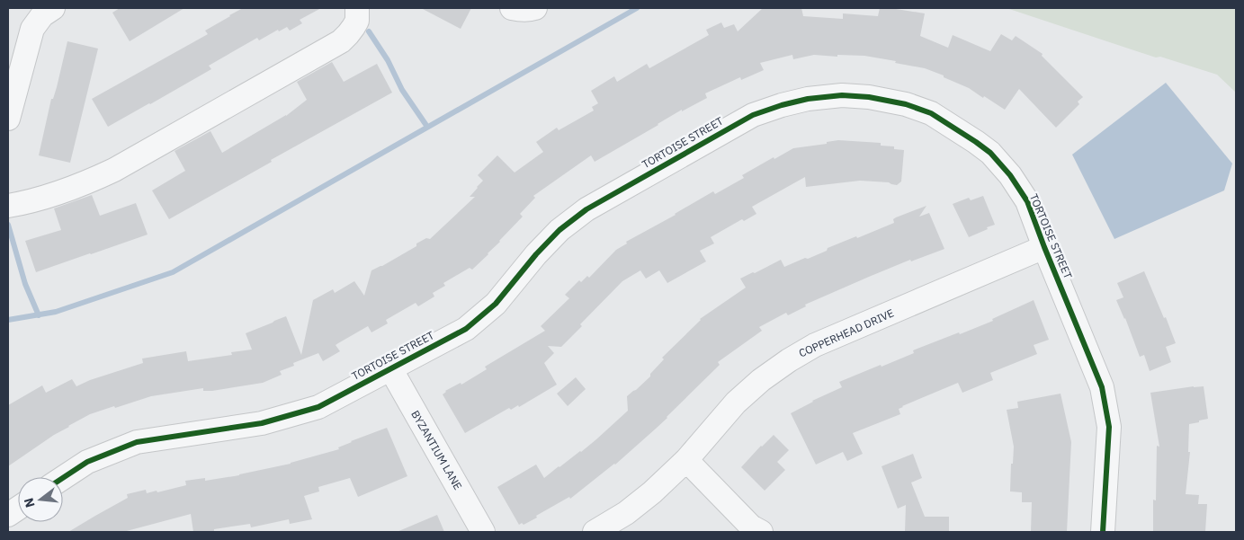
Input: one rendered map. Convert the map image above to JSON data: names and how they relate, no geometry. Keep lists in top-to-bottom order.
{
  "streets": {
    "street": ["TORTOISE STREET", "COPPERHEAD DRIVE", "BYZANTIUM LANE"]
  },
  "crossings": [
    ["TORTOISE STREET", "COPPERHEAD DRIVE"],
    ["TORTOISE STREET", "BYZANTIUM LANE"]
  ],
  "north": "left"
}
